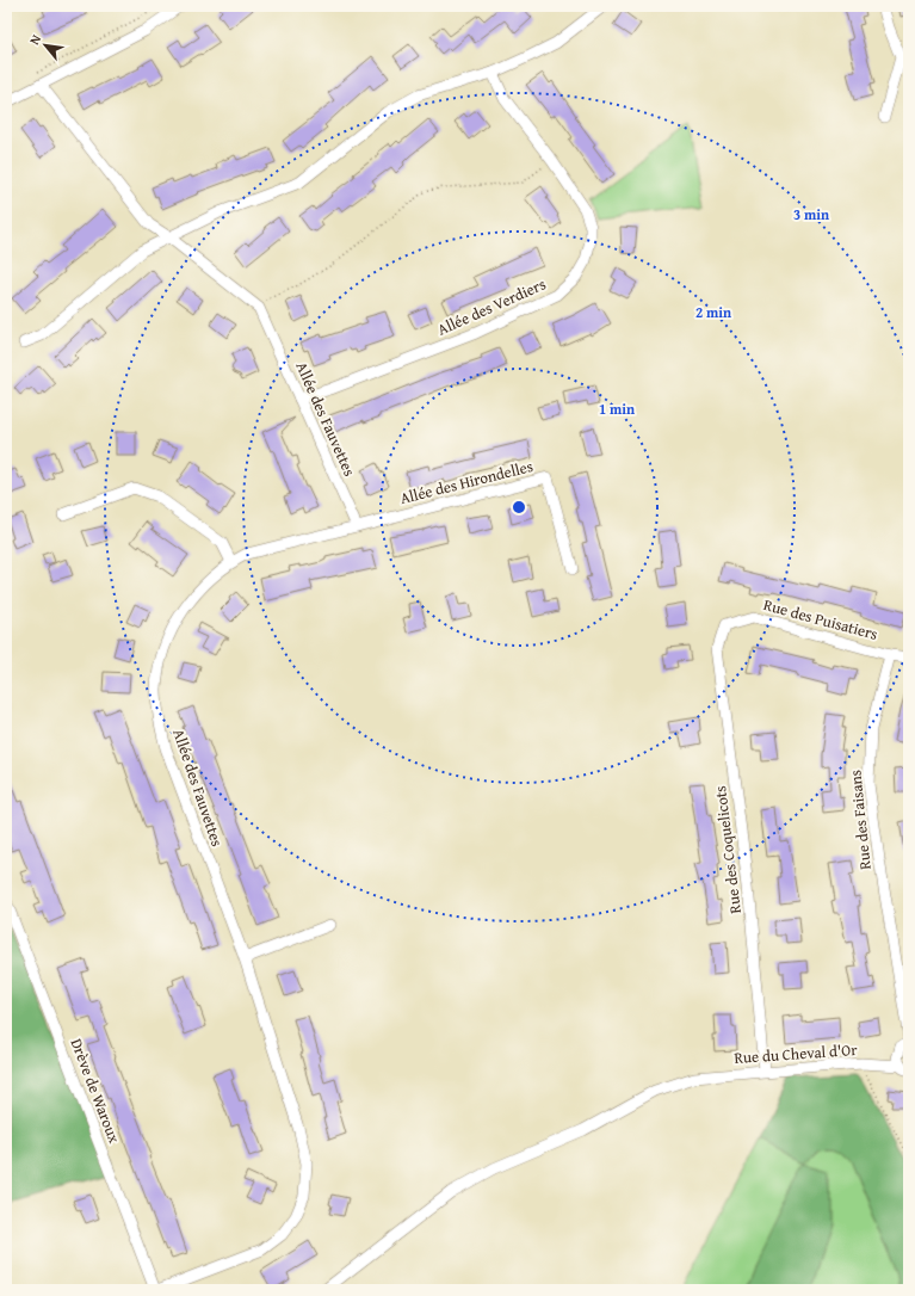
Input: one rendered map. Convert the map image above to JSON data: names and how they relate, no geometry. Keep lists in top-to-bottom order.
{
  "streets": {
    "street": [
      "Allée des Verdiers",
      "Allée des Fauvettes",
      "Allée des Hirondelles",
      "Rue des Puisatiers",
      "Rue des Faisans",
      "Rue des Coquelicots",
      "Rue du Cheval d'Or",
      "Drève de Waroux"
    ]
  },
  "crossings": [
    ["Allée des Verdiers", "Allée des Fauvettes"],
    ["Allée des Fauvettes", "Allée des Hirondelles"],
    ["Allée des Fauvettes", "Drève de Waroux"],
    ["Rue des Puisatiers", "Rue des Faisans"],
    ["Rue des Puisatiers", "Rue des Coquelicots"],
    ["Rue des Coquelicots", "Rue du Cheval d'Or"]
  ],
  "north": "top left",
  "rings": ["3 min", "2 min", "1 min"]
}
